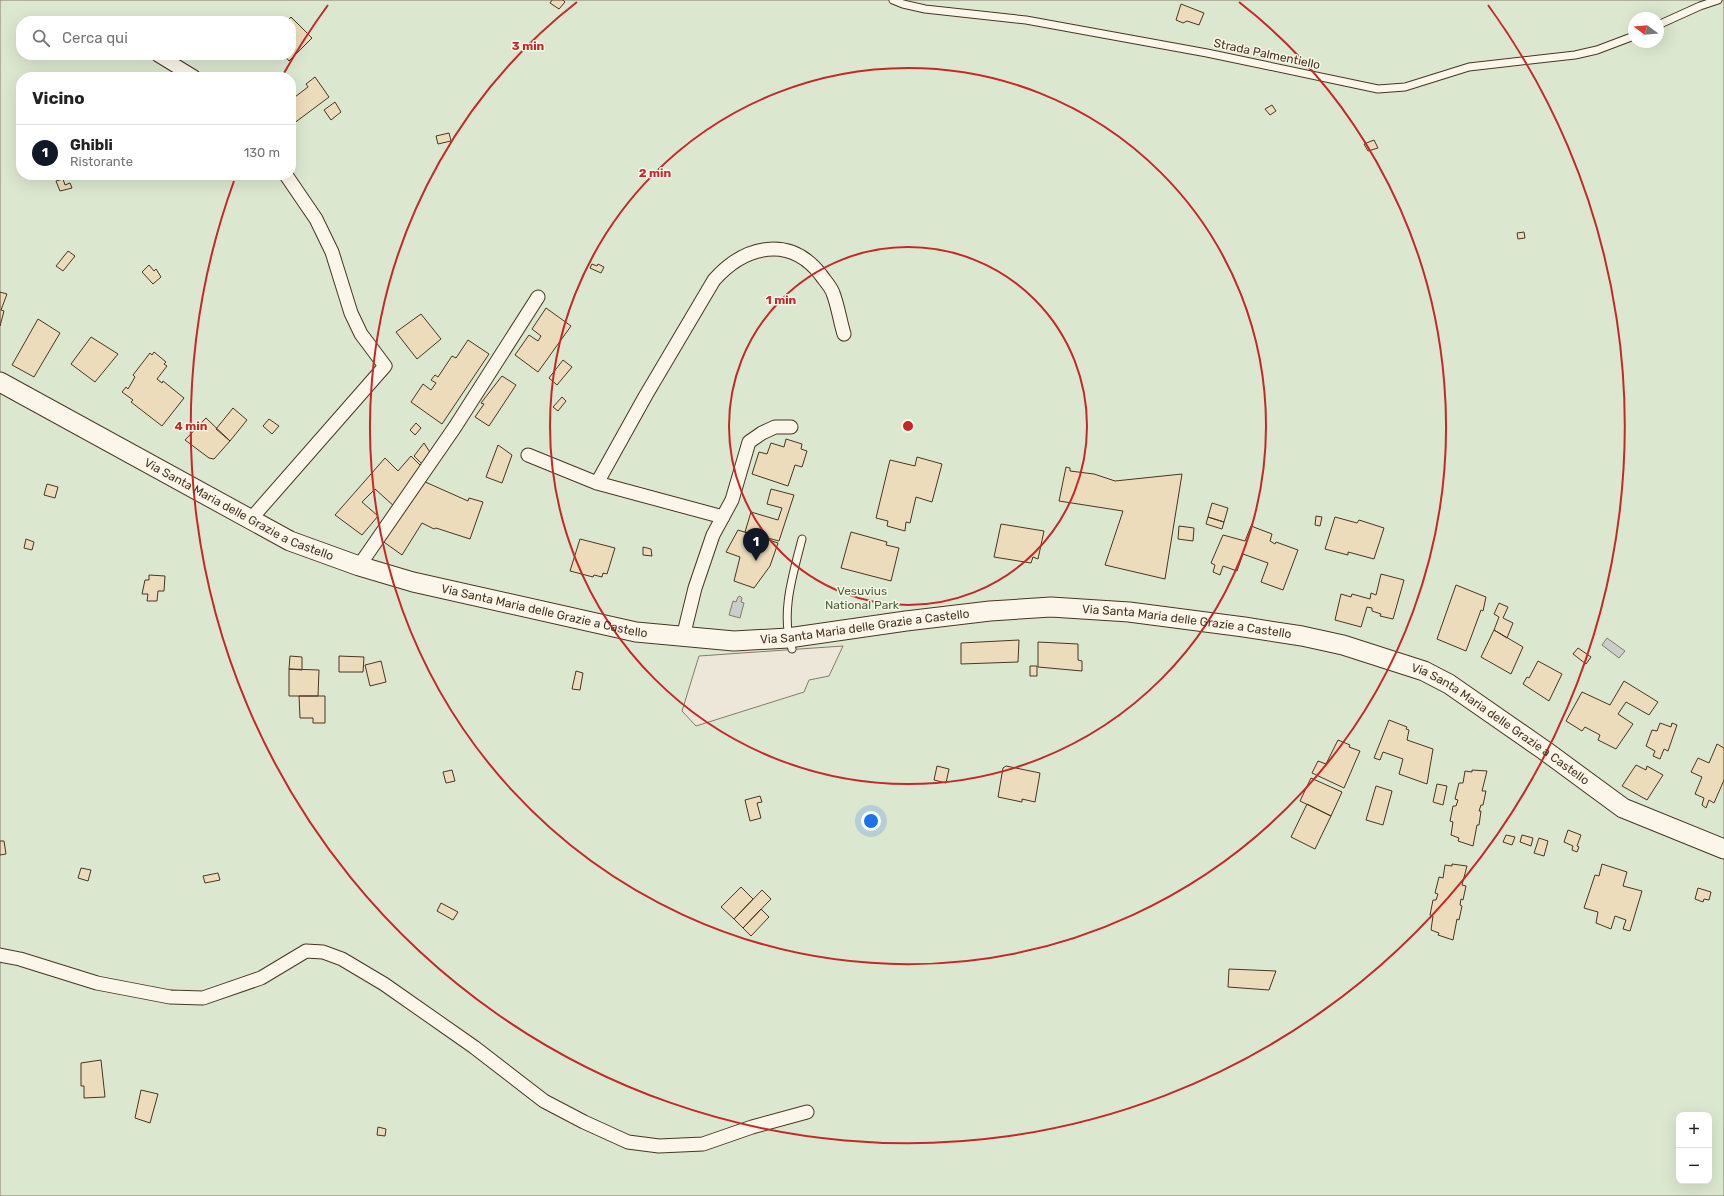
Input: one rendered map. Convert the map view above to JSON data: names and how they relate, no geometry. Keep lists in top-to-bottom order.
{
  "streets": {
    "street": ["Via Santa Maria delle Grazie a Castello"],
    "lane": ["Strada Palmentiello"]
  },
  "parks": ["Vesuvius National Park"],
  "north": "left",
  "page": {
    "search": "Cerca qui",
    "heading": "Vicino",
    "list": [
      {
        "mark": "1",
        "name": "Ghibli",
        "note": "Ristorante",
        "value": "130 m"
      }
    ],
    "pins": "1",
    "map_buttons": ["+", "−"]
  },
  "rings": [
    "3 min",
    "2 min",
    "1 min",
    "4 min"
  ]
}
